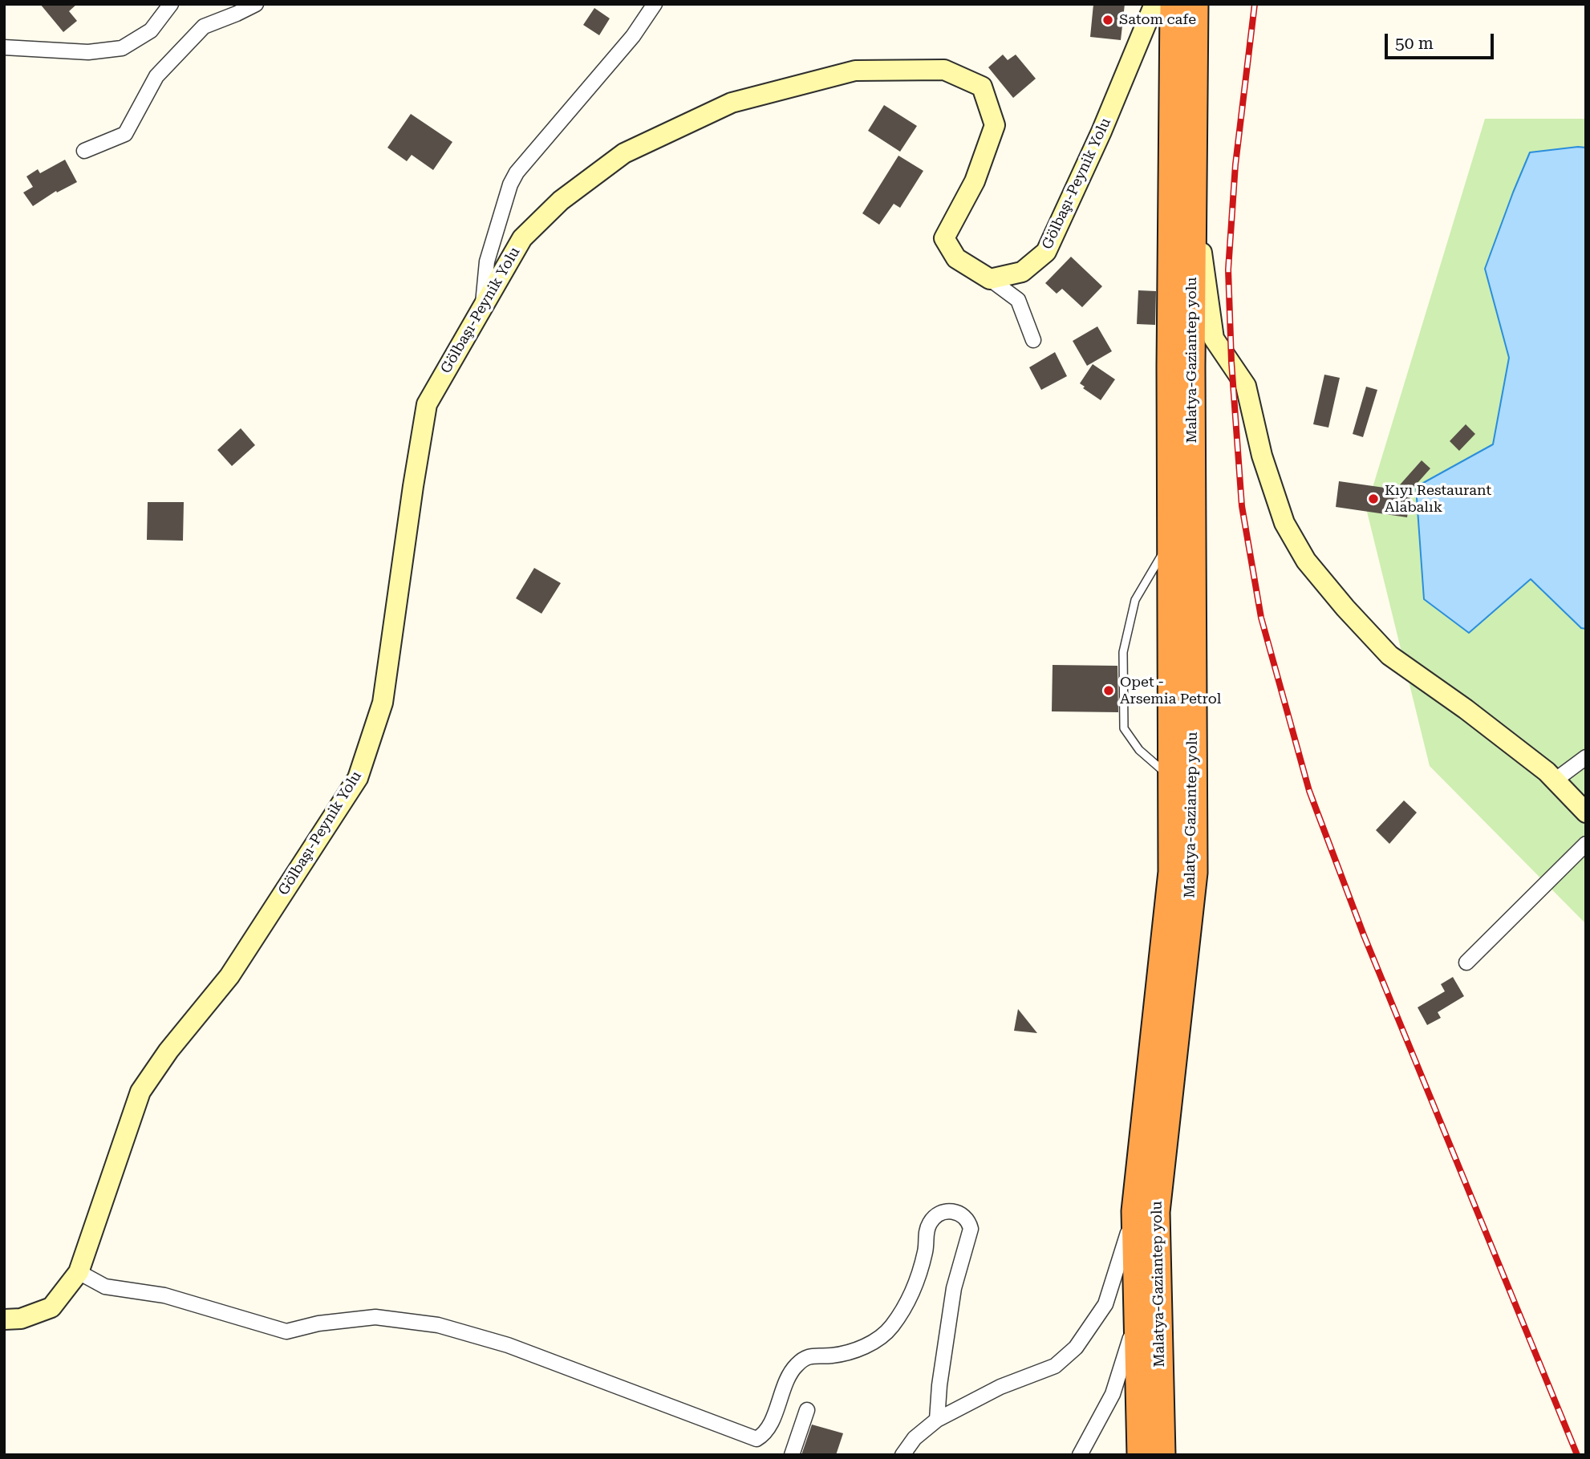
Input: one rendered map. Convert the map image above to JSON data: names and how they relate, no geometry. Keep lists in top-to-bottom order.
{
  "streets": {
    "highway": ["Malatya-Gaziantep yolu"],
    "street": ["Gölbaşı-Peynik Yolu"]
  },
  "places": ["Satom cafe", "Kıyı Restaurant Alabalık", "Opet - Arsemia Petrol"],
  "scale_bar": "50 m"
}
